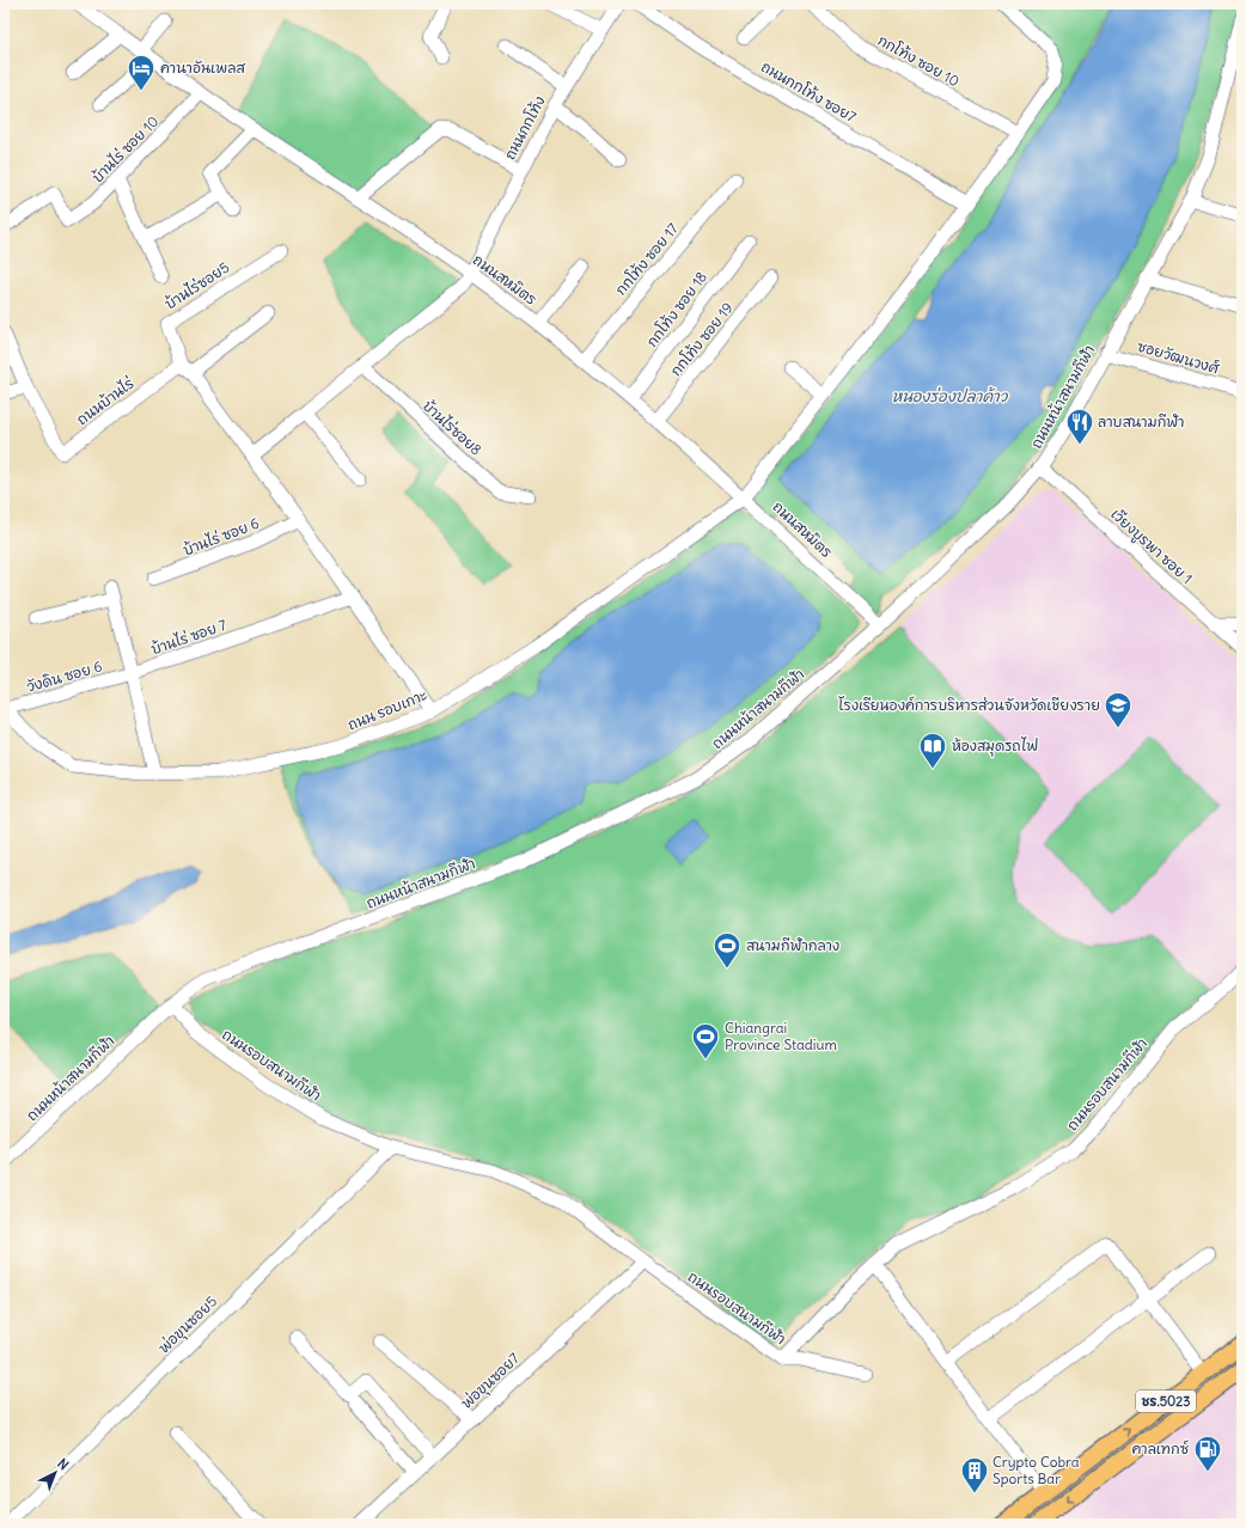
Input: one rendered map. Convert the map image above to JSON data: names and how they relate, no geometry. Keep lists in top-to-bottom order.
{
  "streets": {
    "main road": ["ชร.5023"],
    "street": [
      "กกโท้ง ซอย 10",
      "ถนนกกโท้ง ซอย7",
      "ถนนกกโท้ง",
      "บ้านไร่ ซอย 10",
      "กกโท้ง ซอย 17",
      "ถนนสหมิตร",
      "บ้านไร่ซอย5",
      "กกโท้ง ซอย 18",
      "กกโท้ง ซอย 19",
      "ซอยวัฒนวงศ์",
      "ถนนหน้าสนามกีฬา",
      "ถนนบ้านไร่",
      "บ้านไร่ซอย8",
      "บ้านไร่ ซอย 6",
      "เวียงบูรพา ซอย 1",
      "บ้านไร่ ซอย 7",
      "วังดิน ซอย 6",
      "ถนน รอบเกาะ",
      "ถนนรอบสนามกีฬา",
      "พ่อขุนซอย5",
      "พ่อขุนซอย7"
    ]
  },
  "crossings": [
    ["กกโท้ง ซอย 10", "ถนน รอบเกาะ"],
    ["ถนนกกโท้ง ซอย7", "ถนน รอบเกาะ"],
    ["ถนนกกโท้ง", "ถนนสหมิตร"],
    ["บ้านไร่ ซอย 10", "ถนนสหมิตร"],
    ["กกโท้ง ซอย 17", "ถนนสหมิตร"],
    ["ถนนสหมิตร", "กกโท้ง ซอย 18"],
    ["ถนนสหมิตร", "กกโท้ง ซอย 19"],
    ["ถนนสหมิตร", "ถนนหน้าสนามกีฬา"],
    ["ถนนสหมิตร", "ถนน รอบเกาะ"],
    ["บ้านไร่ซอย5", "ถนนบ้านไร่"],
    ["ซอยวัฒนวงศ์", "ถนนหน้าสนามกีฬา"],
    ["ถนนหน้าสนามกีฬา", "เวียงบูรพา ซอย 1"],
    ["ถนนหน้าสนามกีฬา", "ถนนรอบสนามกีฬา"],
    ["บ้านไร่ ซอย 7", "วังดิน ซอย 6"],
    ["วังดิน ซอย 6", "ถนน รอบเกาะ"],
    ["ถนนรอบสนามกีฬา", "พ่อขุนซอย5"],
    ["ถนนรอบสนามกีฬา", "พ่อขุนซอย7"]
  ],
  "water": ["หนองร่องปลาค้าว"],
  "places": {
    "hotel": ["คานาอันเพลส"],
    "restaurant": ["ลาบสนามกีฬา"],
    "school or university": ["โรงเรียนองค์การบริหารส่วนจังหวัดเชียงราย"],
    "library": ["ห้องสมุดรถไฟ"],
    "sports": ["สนามกีฬากลาง", "Chiangrai Province Stadium"],
    "fuel station": ["คาลเทกซ์"],
    "building": ["Crypto Cobra Sports Bar"]
  },
  "north": "top right"
}
